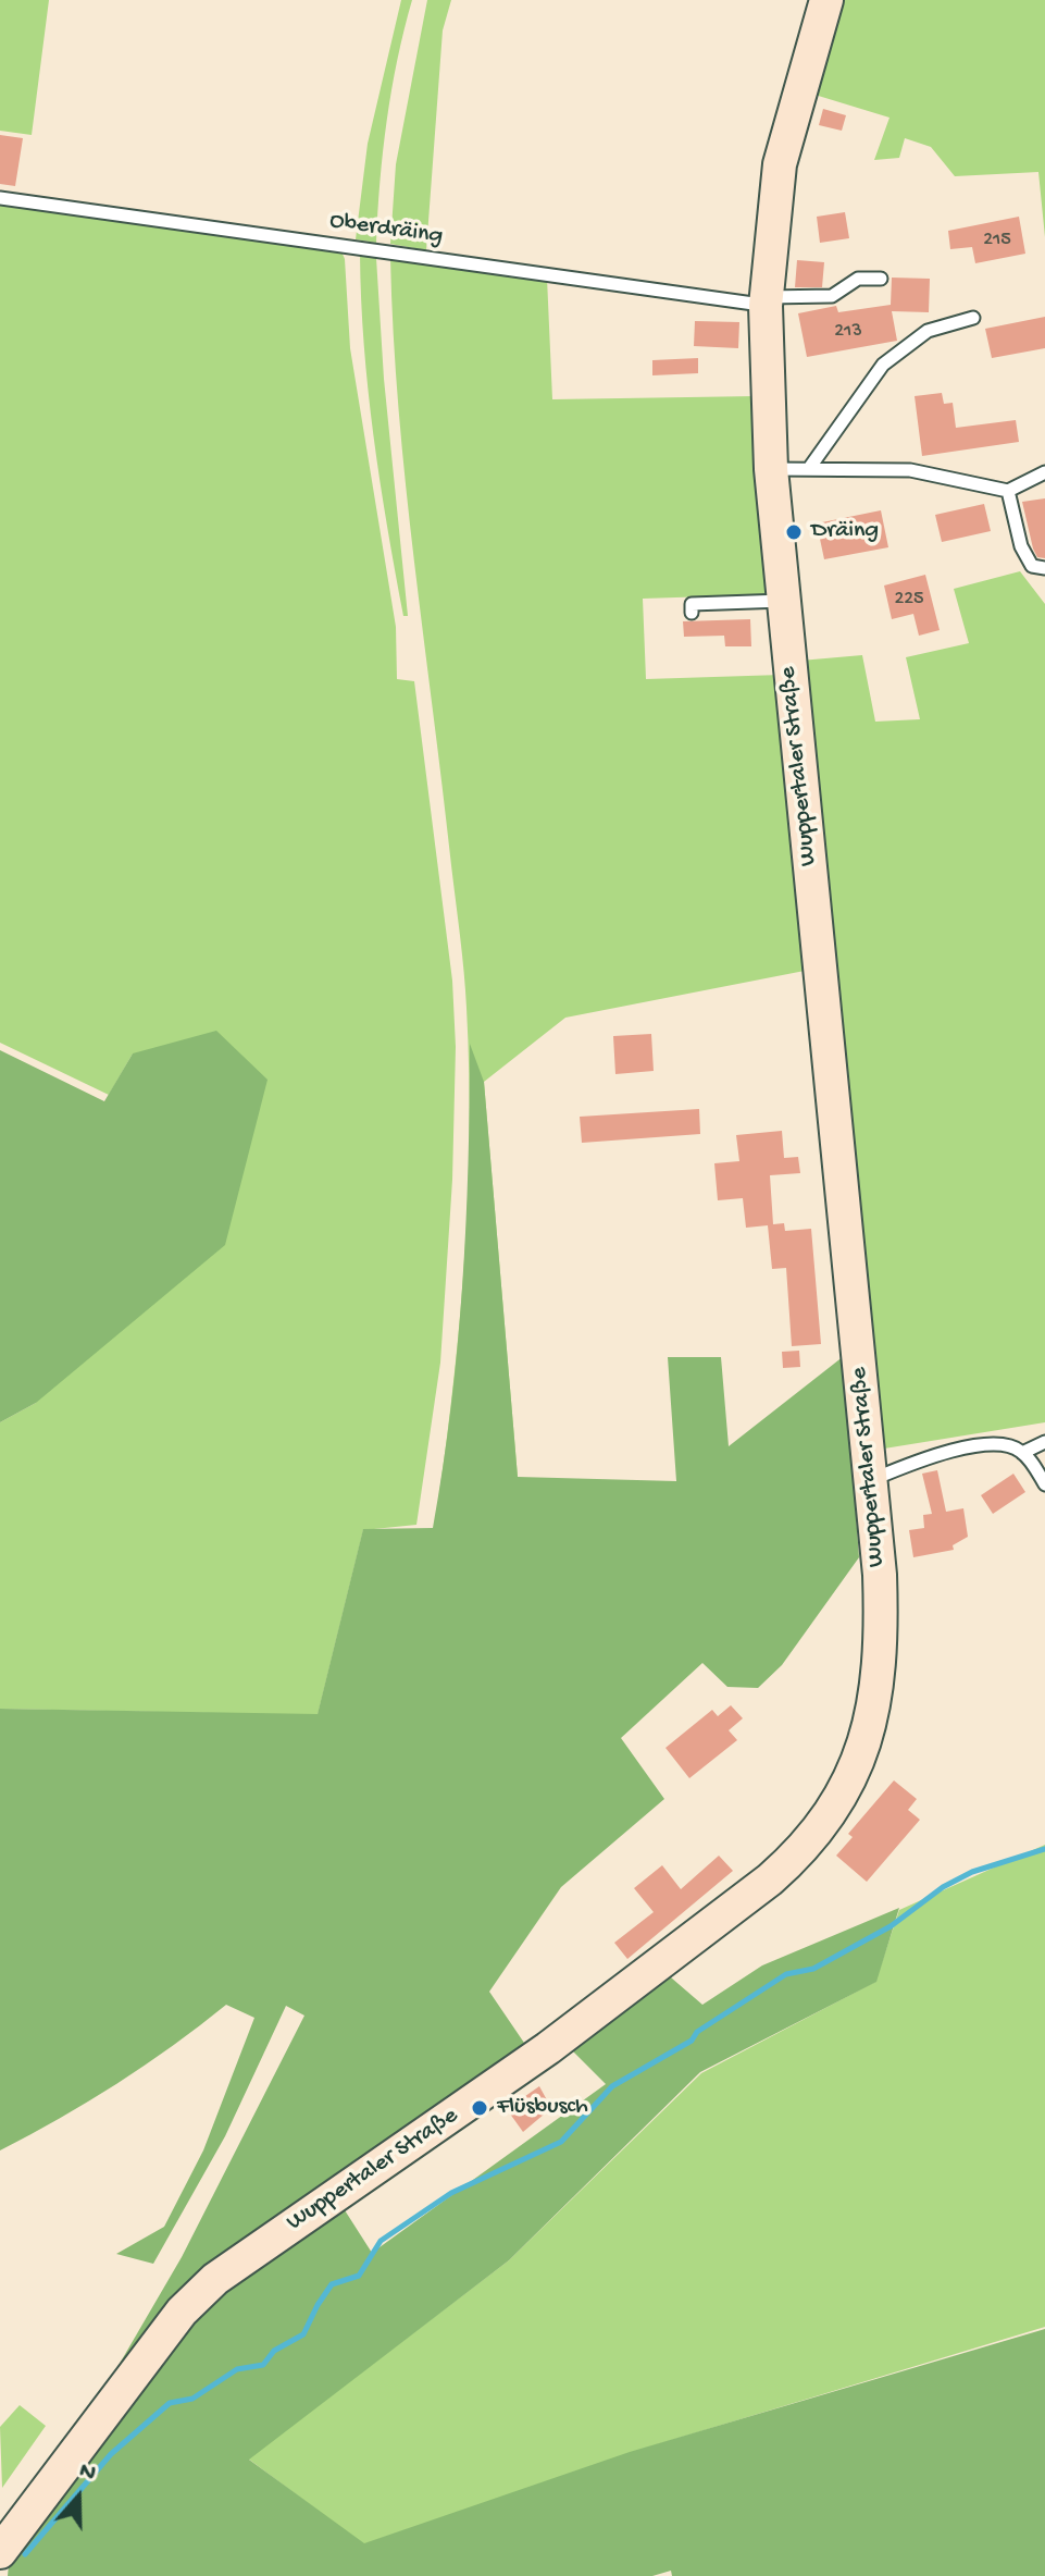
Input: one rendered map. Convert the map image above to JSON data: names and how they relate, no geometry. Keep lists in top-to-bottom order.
{
  "streets": {
    "main road": ["Wuppertaler Straße"],
    "lane": ["Oberdräing"]
  },
  "crossings": [
    ["Oberdräing", "Wuppertaler Straße"]
  ],
  "places": ["Dräing", "Flüsbusch"],
  "house_numbers": ["215", "213", "225"],
  "north": "top"
}
